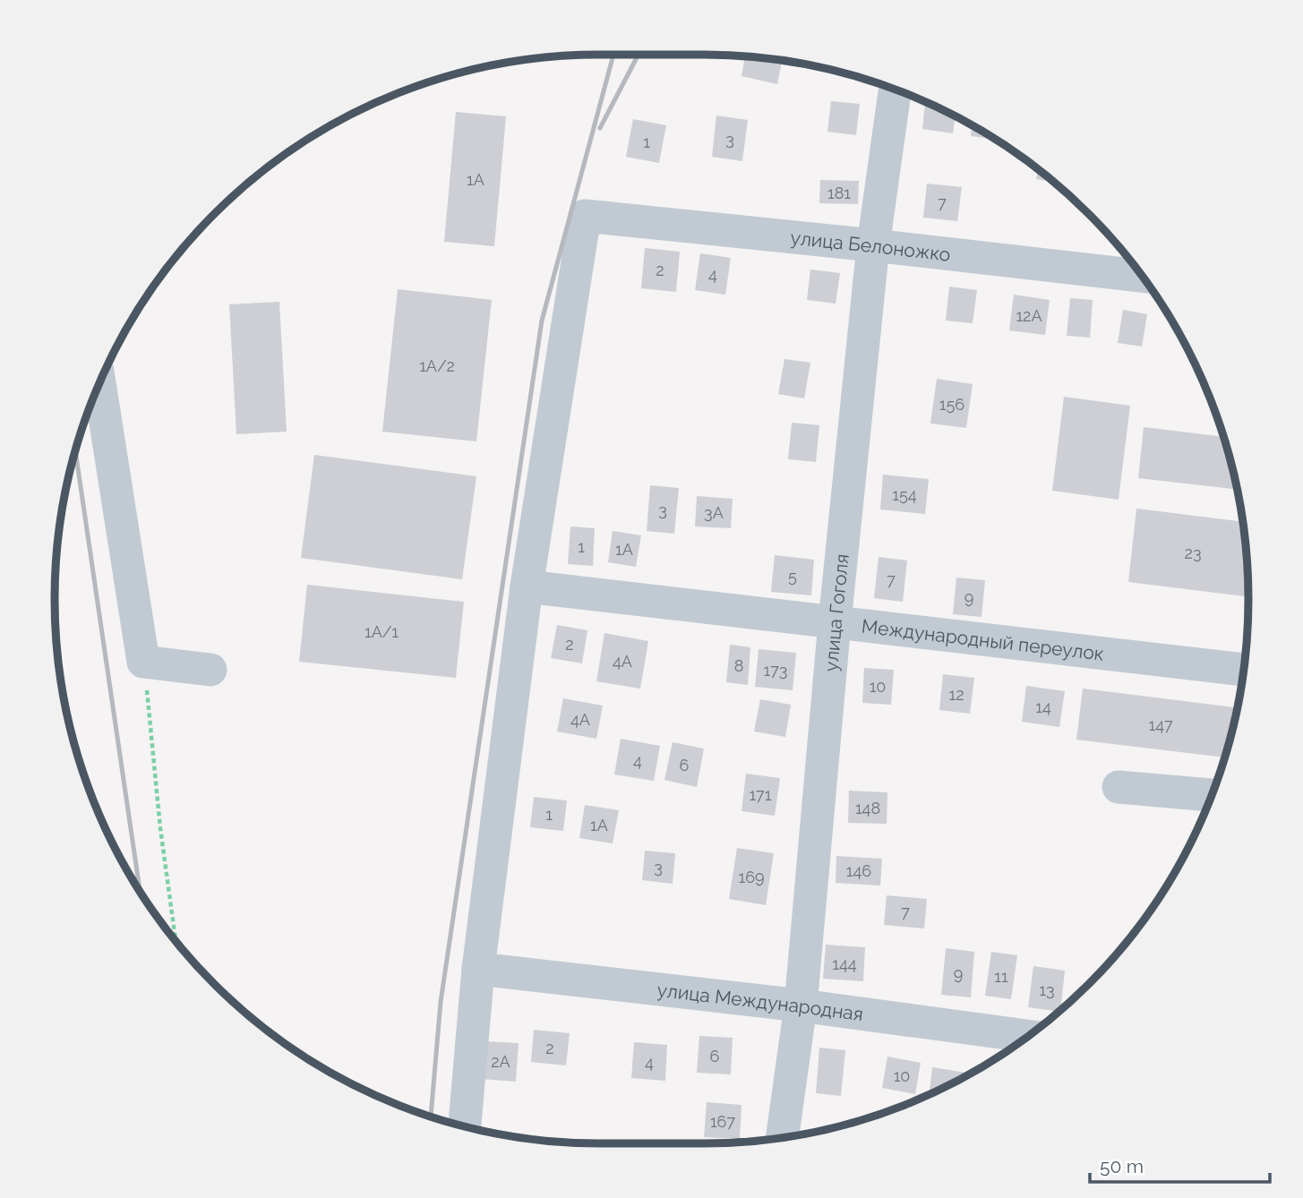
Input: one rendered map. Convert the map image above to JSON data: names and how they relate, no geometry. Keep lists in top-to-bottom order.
{
  "streets": {
    "street": [
      "улица Белоножко",
      "улица Гоголя",
      "Международный переулок",
      "улица Международная"
    ]
  },
  "crossings": [
    ["улица Белоножко", "улица Гоголя"],
    ["улица Белоножко", "Международный переулок"],
    ["улица Гоголя", "Международный переулок"],
    ["улица Гоголя", "улица Международная"]
  ],
  "house_numbers": [
    "3",
    "1",
    "1А",
    "181",
    "7",
    "2",
    "4",
    "12А",
    "1А/2",
    "156",
    "154",
    "3",
    "3А",
    "1",
    "1А",
    "23",
    "5",
    "7",
    "9",
    "1А/1",
    "2",
    "4А",
    "8",
    "173",
    "10",
    "12",
    "14",
    "4А",
    "147",
    "4",
    "6",
    "171",
    "148",
    "1",
    "1А",
    "3",
    "146",
    "169",
    "7",
    "144",
    "9",
    "11",
    "13",
    "2",
    "6",
    "2А",
    "4",
    "10",
    "167"
  ],
  "scale_bar": "50 m"
}
